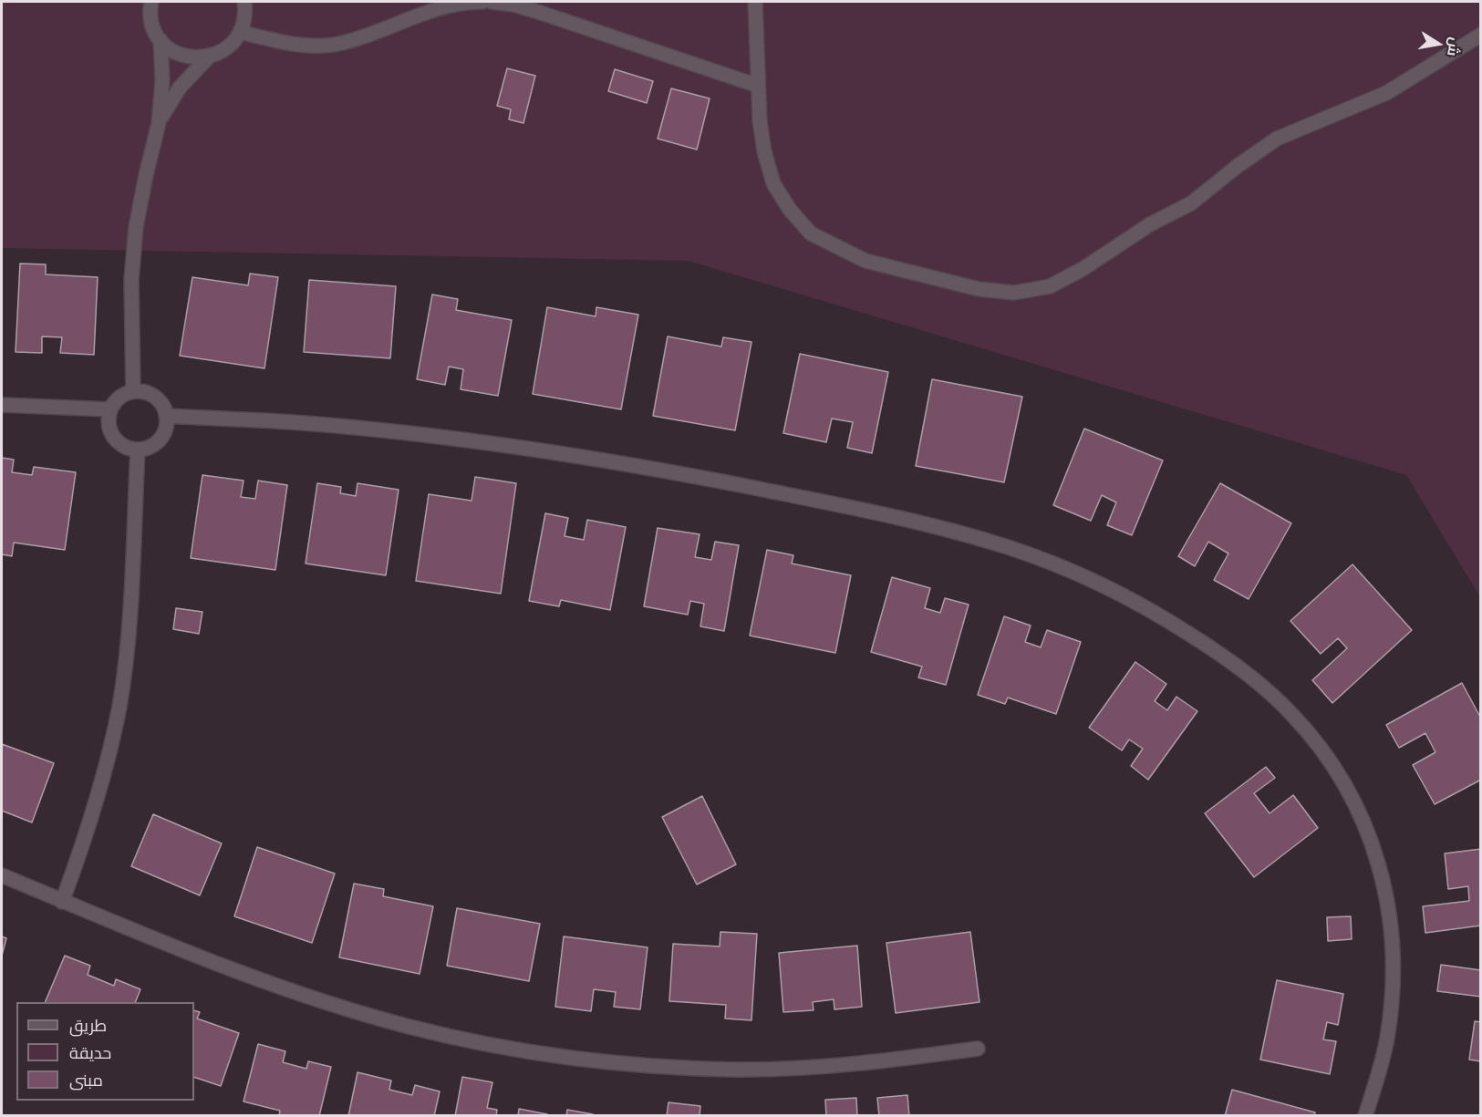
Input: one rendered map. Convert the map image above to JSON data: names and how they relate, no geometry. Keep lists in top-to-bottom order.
{
  "legend": ["طريق", "حديقة", "مبنى"],
  "north": "right"
}
